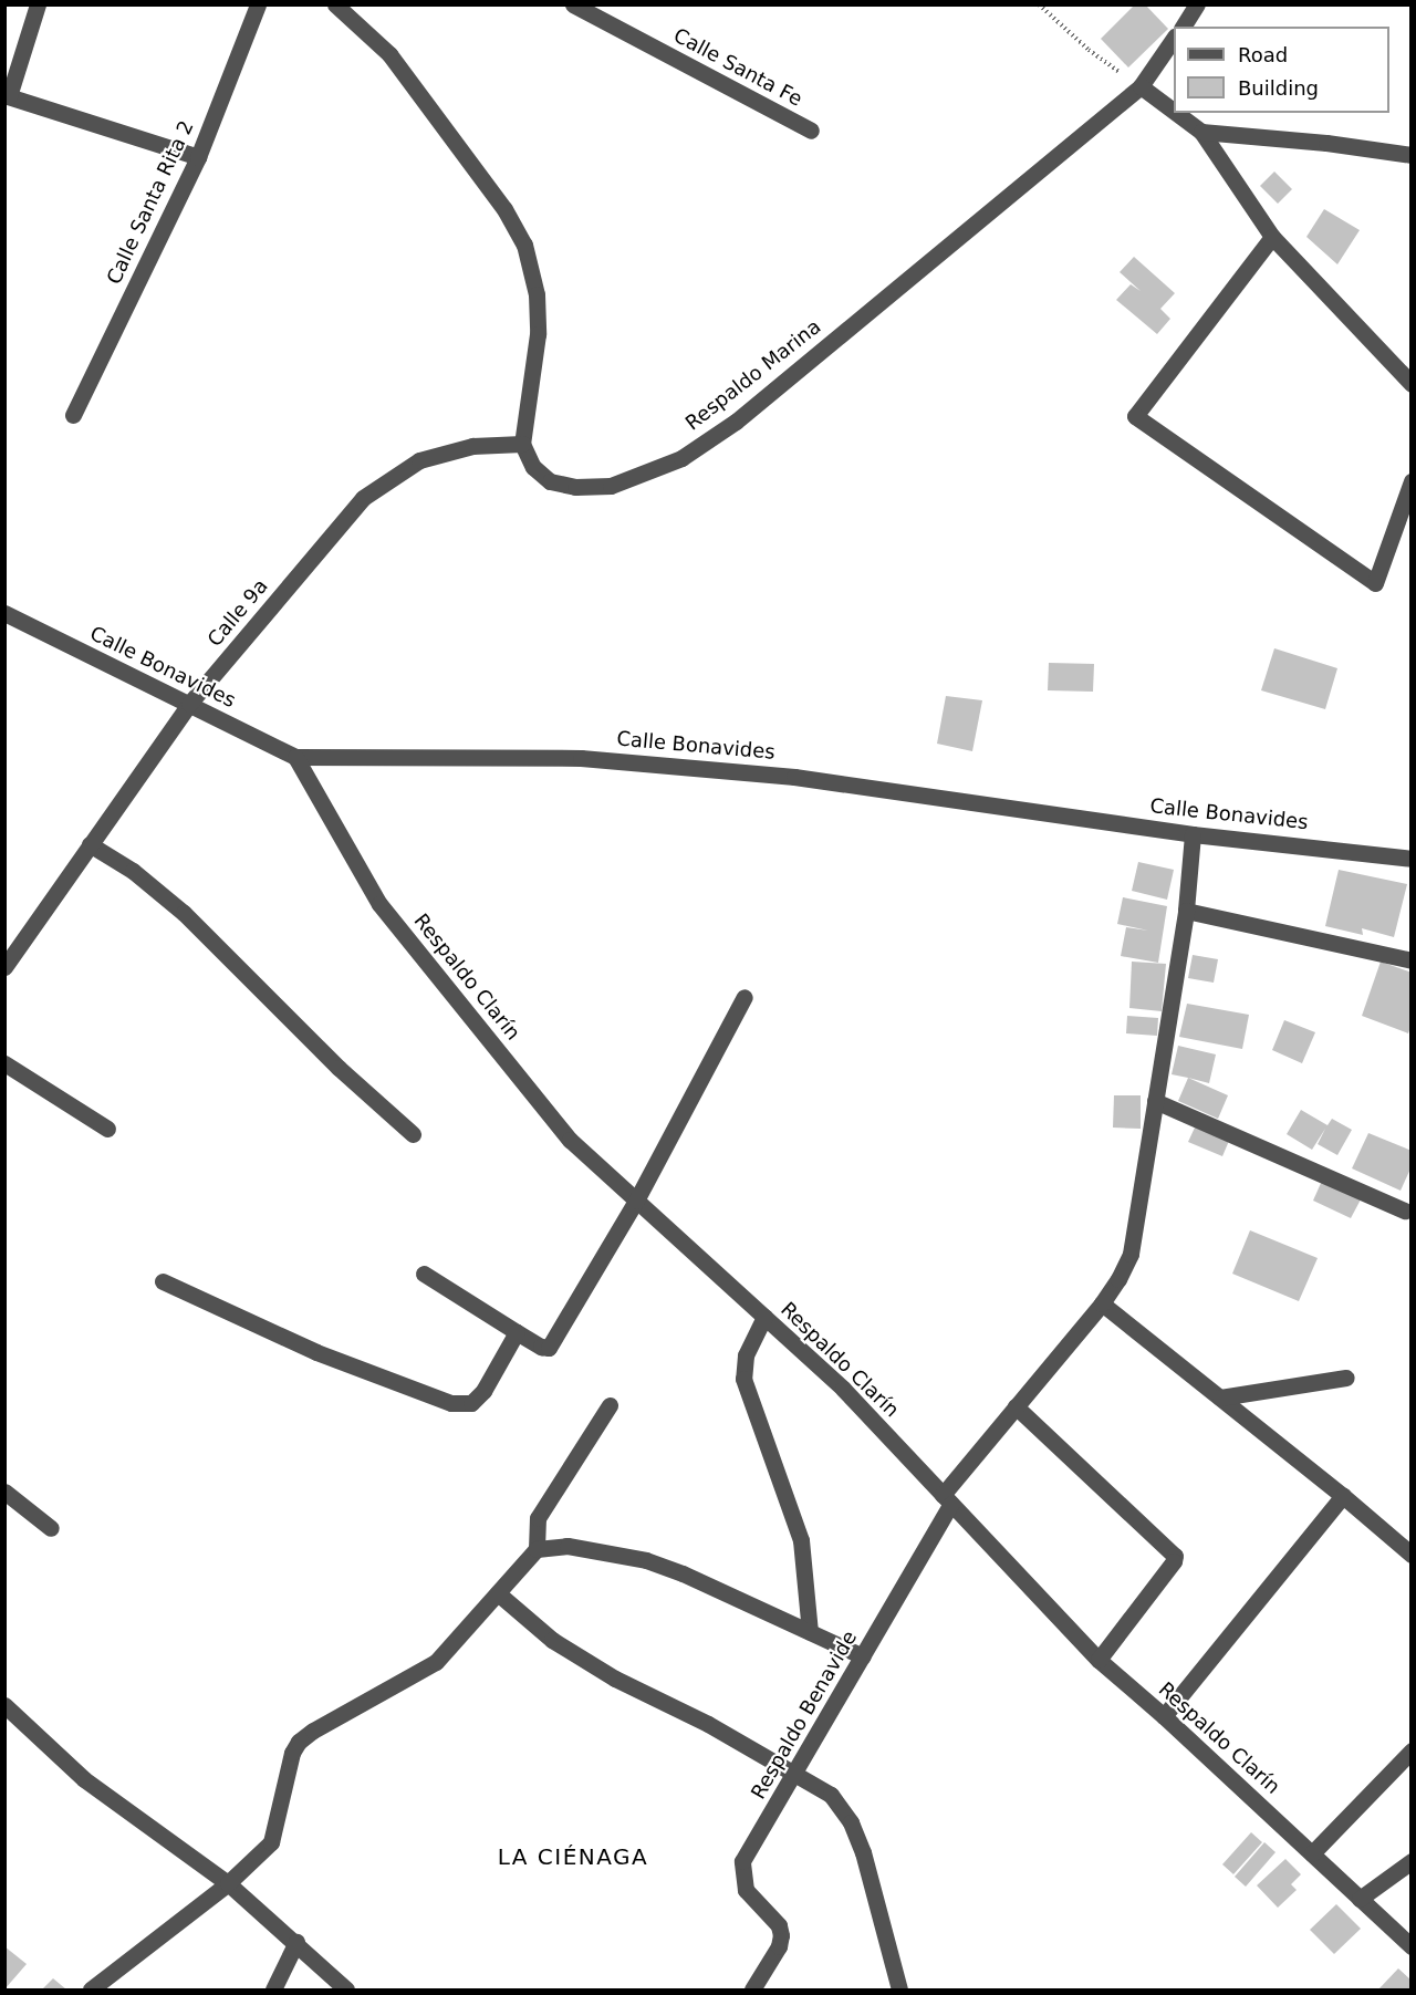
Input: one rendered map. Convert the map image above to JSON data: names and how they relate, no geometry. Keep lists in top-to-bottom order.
{
  "streets": {
    "street": [
      "Calle Santa Fe",
      "Calle Santa Rita 2",
      "Respaldo Marina",
      "Calle 9a",
      "Calle Bonavides",
      "Respaldo Clarín",
      "Respaldo Benavide"
    ]
  },
  "crossings": [
    ["Respaldo Marina", "Calle 9a"],
    ["Calle 9a", "Calle Bonavides"],
    ["Calle Bonavides", "Respaldo Clarín"],
    ["Calle Bonavides", "Respaldo Benavide"],
    ["Respaldo Clarín", "Respaldo Benavide"]
  ],
  "districts": ["LA CIÉNAGA"],
  "legend": ["Road", "Building"]
}
